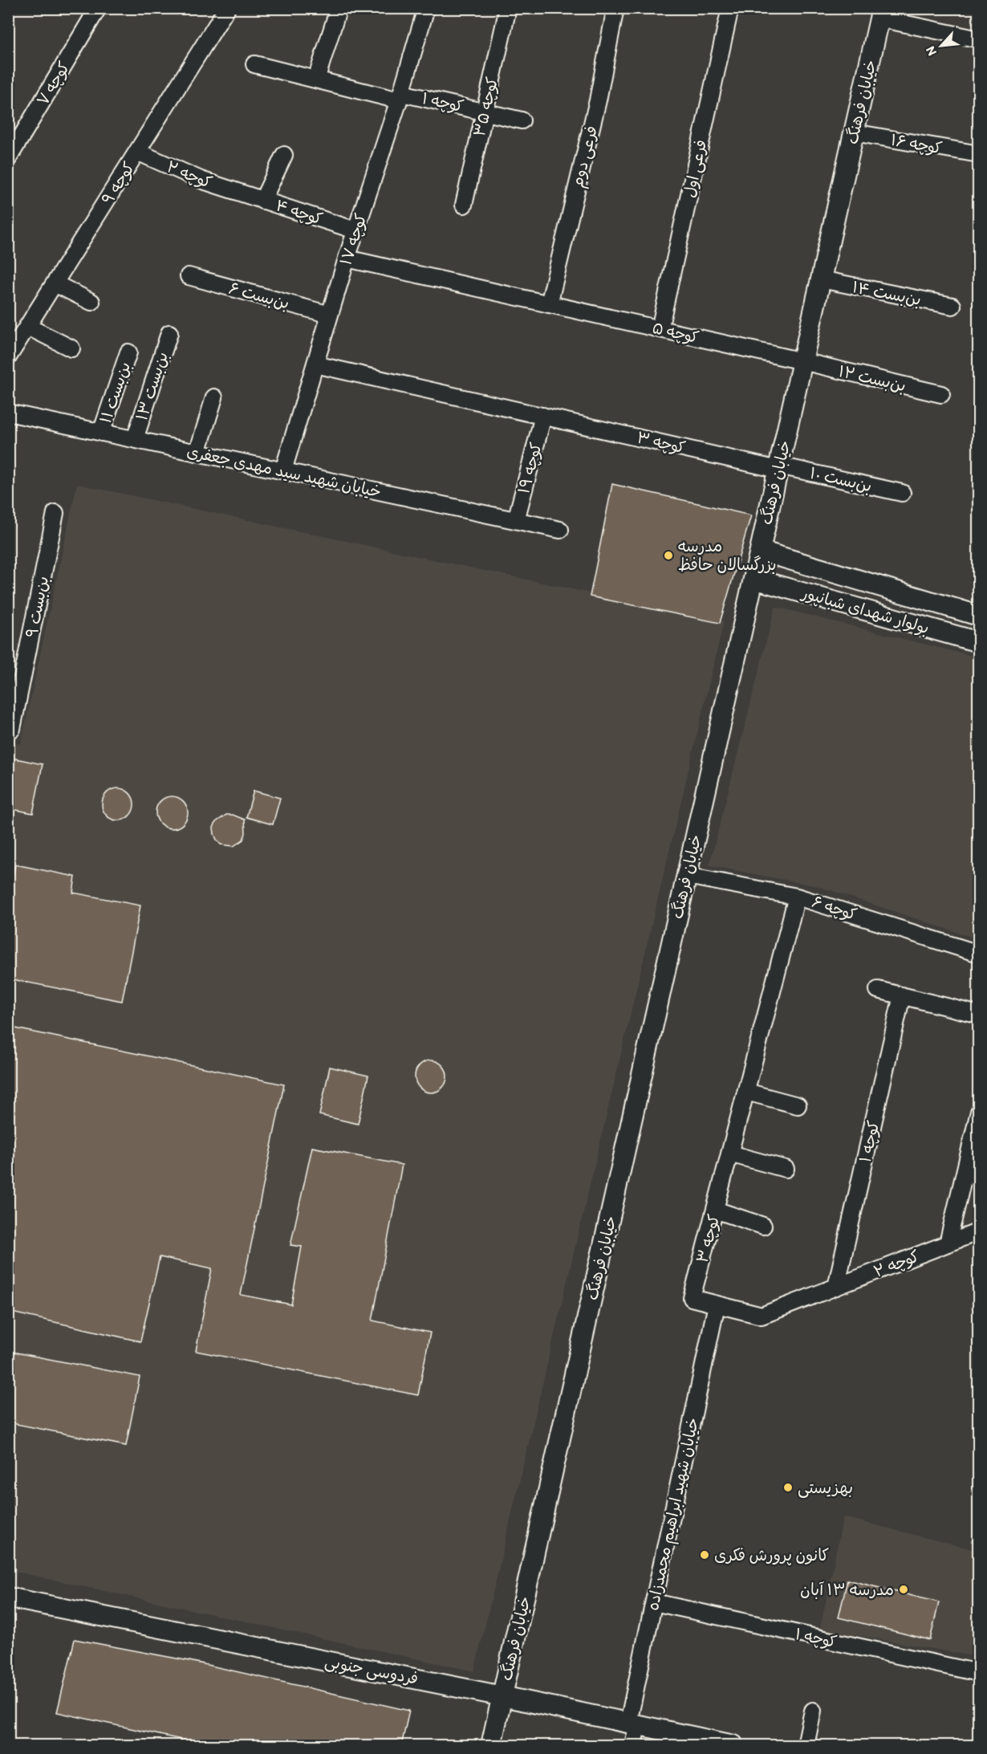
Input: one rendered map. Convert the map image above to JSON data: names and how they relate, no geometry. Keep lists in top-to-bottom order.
{
  "streets": {
    "street": [
      "کوچه ۷",
      "کوچه ۱",
      "خیابان فرهنگ",
      "کوچه ۳۵",
      "کوچه ۱۶",
      "فرعی دوم",
      "فرعی اول",
      "کوچه ۲",
      "کوچه ۹",
      "کوچه ۴",
      "کوچه ۱۷",
      "بن‌بست ۱۴",
      "بن‌بست ۶",
      "کوچه ۵",
      "بن‌بست ۱۲",
      "بن‌بست ۱۳",
      "بن‌بست ۱۱",
      "کوچه ۳",
      "کوچه ۱۹",
      "خیابان شهید سید مهدی جعفری",
      "بن‌بست ۱۰",
      "بن‌بست ۹",
      "بولوار شهدای شبانپور",
      "کوچه ۶",
      "خیابان شهید ابراهیم محمدزاده",
      "فردوسی جنوبی"
    ]
  },
  "crossings": [
    ["کوچه ۱", "کوچه ۳۵"],
    ["کوچه ۱", "کوچه ۲"],
    ["کوچه ۱", "کوچه ۱۷"],
    ["کوچه ۱", "خیابان شهید ابراهیم محمدزاده"],
    ["خیابان فرهنگ", "کوچه ۱۶"],
    ["خیابان فرهنگ", "بن‌بست ۱۴"],
    ["خیابان فرهنگ", "کوچه ۵"],
    ["خیابان فرهنگ", "بن‌بست ۱۲"],
    ["خیابان فرهنگ", "کوچه ۳"],
    ["خیابان فرهنگ", "بن‌بست ۱۰"],
    ["خیابان فرهنگ", "بولوار شهدای شبانپور"],
    ["خیابان فرهنگ", "کوچه ۶"],
    ["خیابان فرهنگ", "فردوسی جنوبی"],
    ["فرعی دوم", "کوچه ۵"],
    ["فرعی اول", "کوچه ۵"],
    ["کوچه ۲", "کوچه ۹"],
    ["کوچه ۲", "کوچه ۴"],
    ["کوچه ۲", "کوچه ۳"],
    ["کوچه ۲", "خیابان شهید ابراهیم محمدزاده"],
    ["کوچه ۴", "کوچه ۱۷"],
    ["کوچه ۱۷", "بن‌بست ۶"],
    ["کوچه ۱۷", "خیابان شهید سید مهدی جعفری"],
    ["کوچه ۵", "بن‌بست ۱۲"],
    ["بن‌بست ۱۳", "خیابان شهید سید مهدی جعفری"],
    ["بن‌بست ۱۱", "خیابان شهید سید مهدی جعفری"],
    ["کوچه ۳", "کوچه ۱۹"],
    ["کوچه ۳", "بن‌بست ۱۰"],
    ["کوچه ۳", "خیابان شهید ابراهیم محمدزاده"],
    ["کوچه ۱۹", "خیابان شهید سید مهدی جعفری"],
    ["خیابان شهید ابراهیم محمدزاده", "فردوسی جنوبی"]
  ],
  "places": [
    "مدرسه بزرگسالان حافظ",
    "بهزیستی",
    "کانون پرورش فکری",
    "مدرسه ۱۳ آبان"
  ],
  "north": "bottom left"
}
